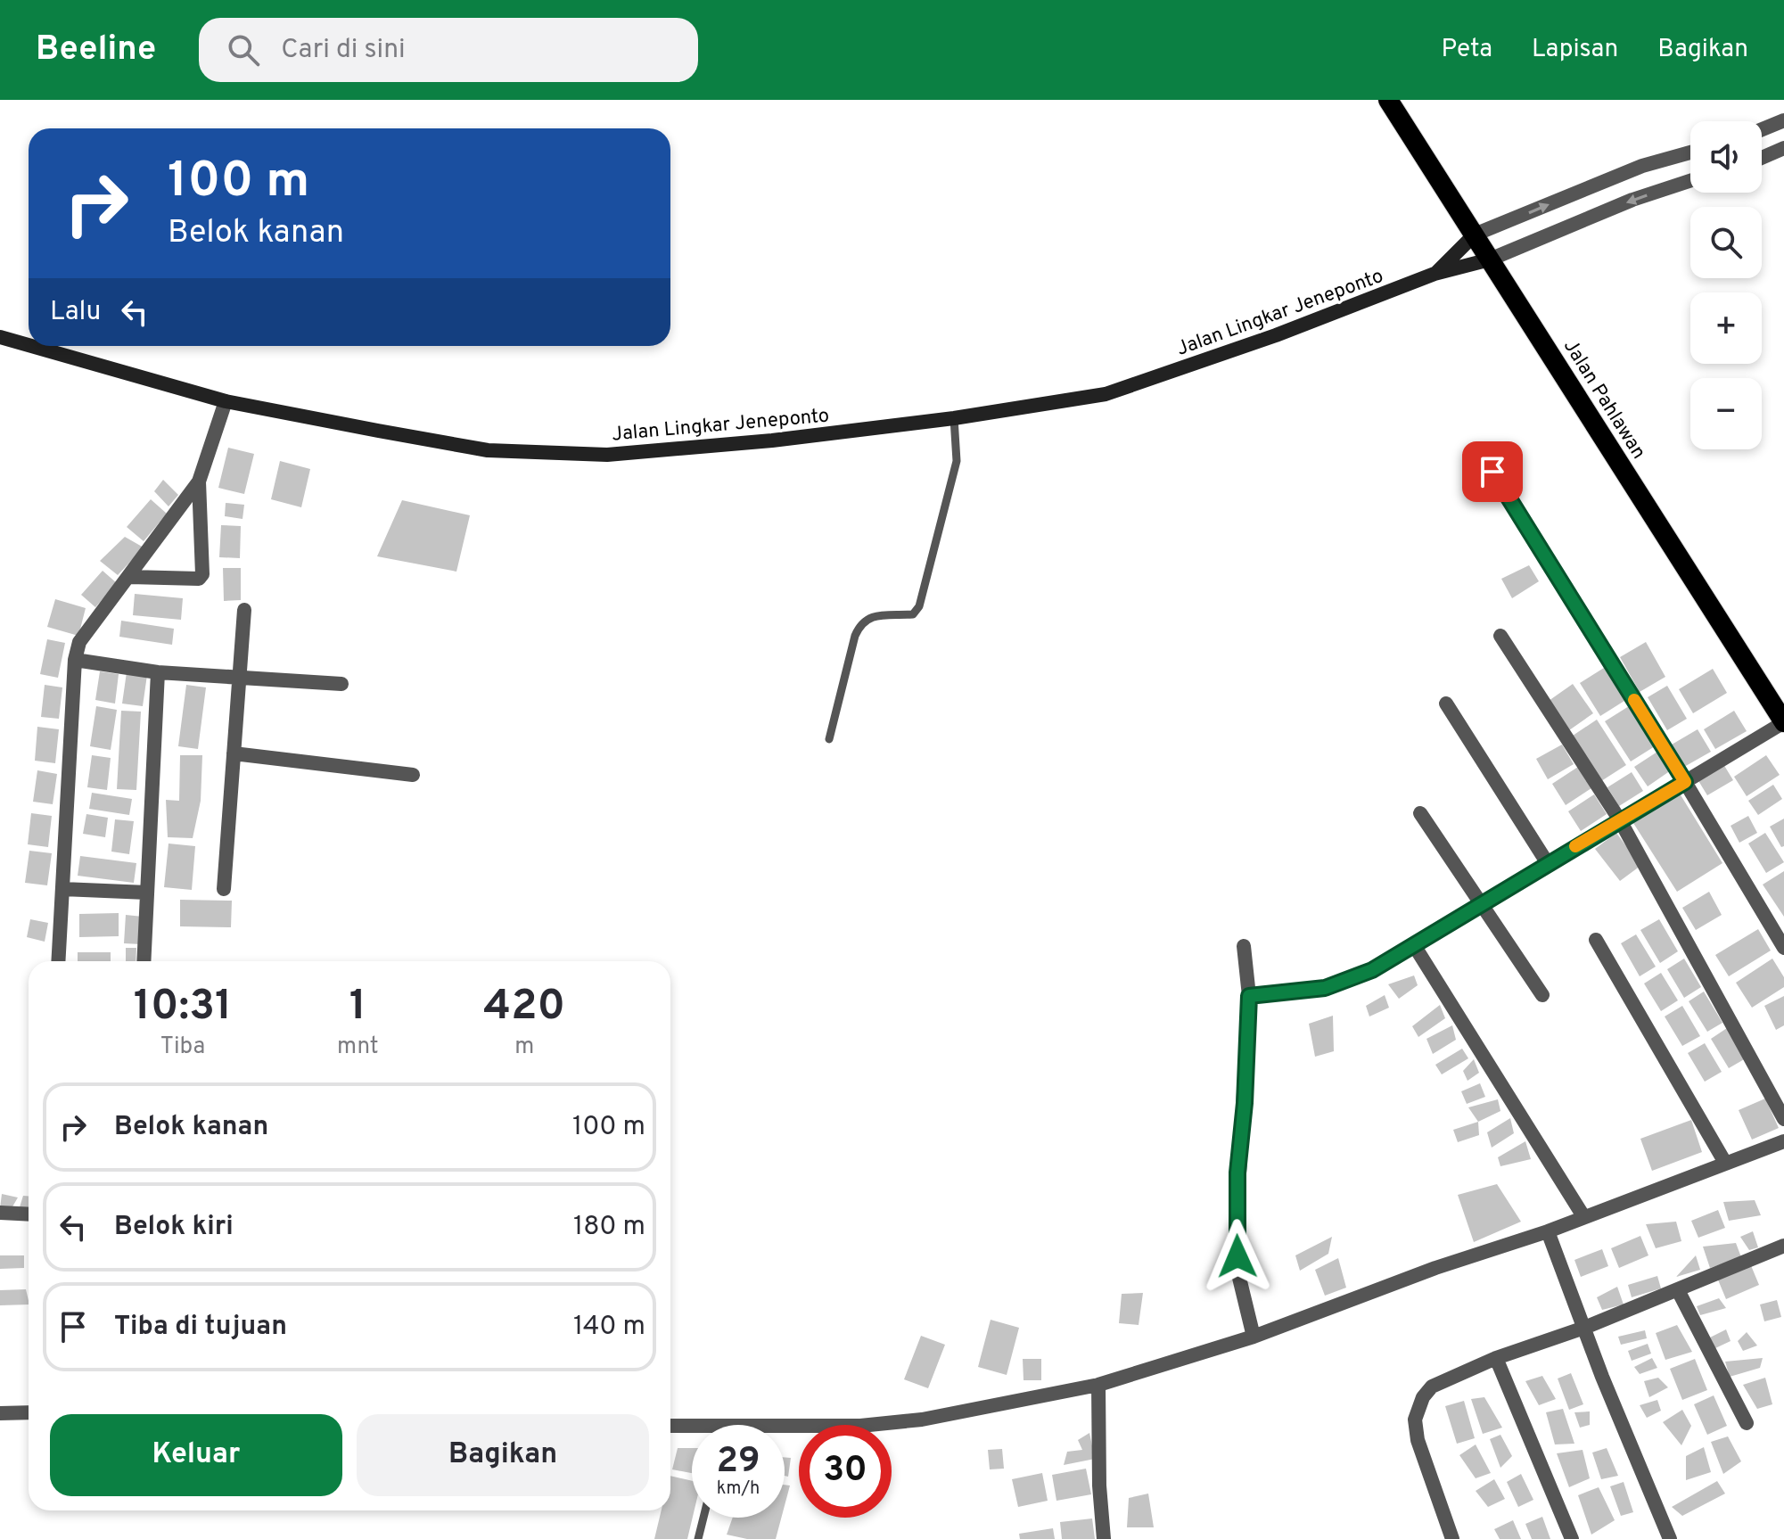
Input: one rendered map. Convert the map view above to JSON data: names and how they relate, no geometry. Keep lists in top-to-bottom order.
{
  "streets": {
    "highway": ["Jalan Pahlawan"],
    "main road": ["Jalan Lingkar Jeneponto"]
  },
  "crossings": [
    ["Jalan Lingkar Jeneponto", "Jalan Pahlawan"]
  ],
  "page": {
    "header": "Beeline",
    "search": "Cari di sini",
    "nav": ["Peta", "Lapisan", "Bagikan"],
    "map_buttons": ["+", "−"],
    "turn": ["100 m", "Belok kanan"],
    "then": "Lalu",
    "eta": [
      "10:31",
      "Tiba",
      "1",
      "mnt",
      "420",
      "m"
    ],
    "list": [
      {
        "name": "Belok kanan",
        "value": "100 m"
      },
      {
        "name": "Belok kiri",
        "value": "180 m"
      },
      {
        "name": "Tiba di tujuan",
        "value": "140 m"
      }
    ],
    "buttons": ["Keluar", "Bagikan"],
    "speed": "29 km/h",
    "limit": "30"
  }
}
